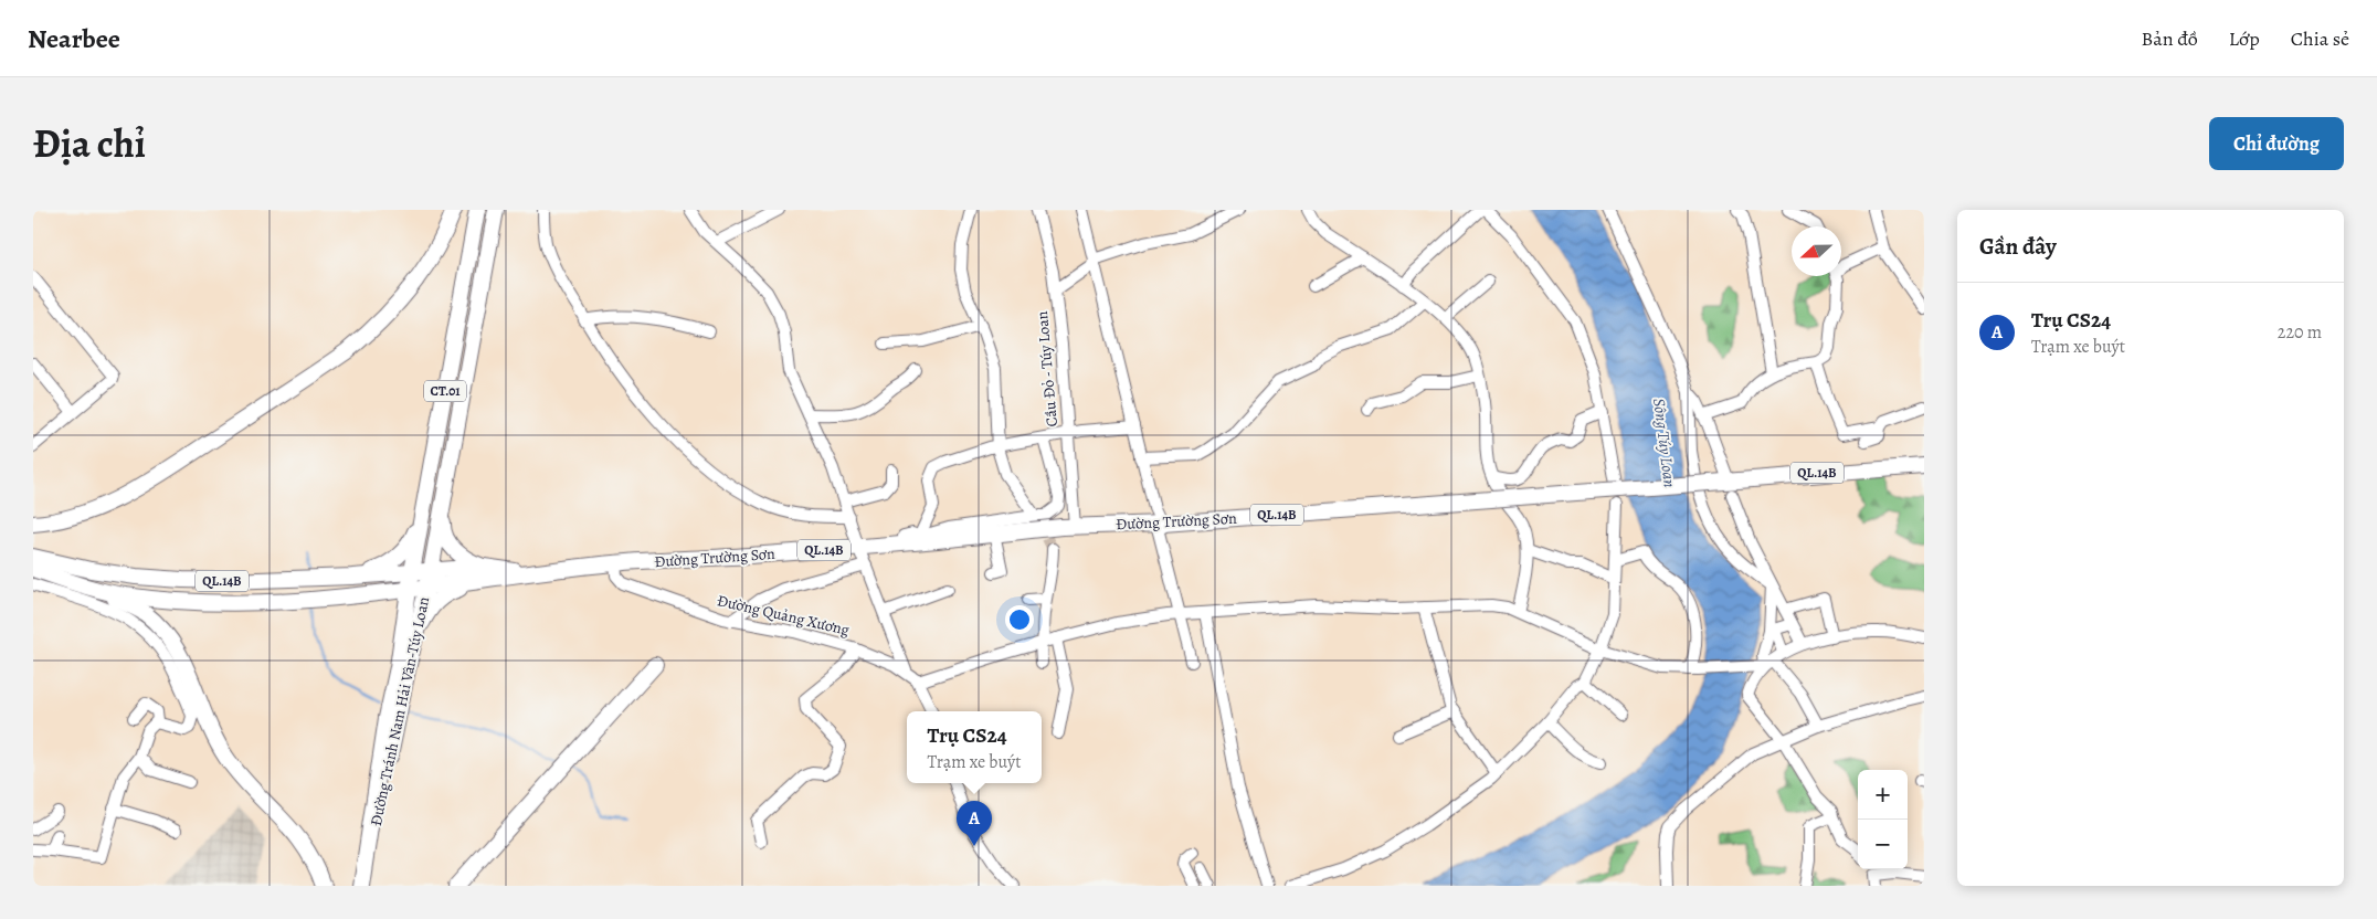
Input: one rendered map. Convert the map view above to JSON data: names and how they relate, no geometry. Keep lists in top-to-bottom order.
{
  "streets": {
    "highway": [
      "CT.01",
      "QL.14B",
      "Đường Trường Sơn",
      "Đường Tránh Nam Hải Vân-Túy Loan"
    ],
    "street": ["Cầu Đỏ - Túy Loan", "Đường Quảng Xương"]
  },
  "crossings": [
    ["Cầu Đỏ - Túy Loan", "Đường Trường Sơn"],
    ["CT.01", "Đường Trường Sơn"],
    ["CT.01", "Đường Tránh Nam Hải Vân-Túy Loan"],
    ["Đường Trường Sơn", "Đường Quảng Xương"],
    ["Đường Trường Sơn", "Đường Tránh Nam Hải Vân-Túy Loan"]
  ],
  "water": ["Sông Túy Loan"],
  "north": "left",
  "page": {
    "header": "Nearbee",
    "nav": ["Bản đồ", "Lớp", "Chia sẻ"],
    "title": "Địa chỉ",
    "buttons": "Chỉ đường",
    "heading": "Gần đây",
    "list": [
      {
        "mark": "A",
        "name": "Trụ CS24",
        "note": "Trạm xe buýt",
        "value": "220 m"
      }
    ],
    "popup": ["Trụ CS24", "Trạm xe buýt"],
    "map_buttons": ["+", "−"],
    "pins": "A"
  }
}
